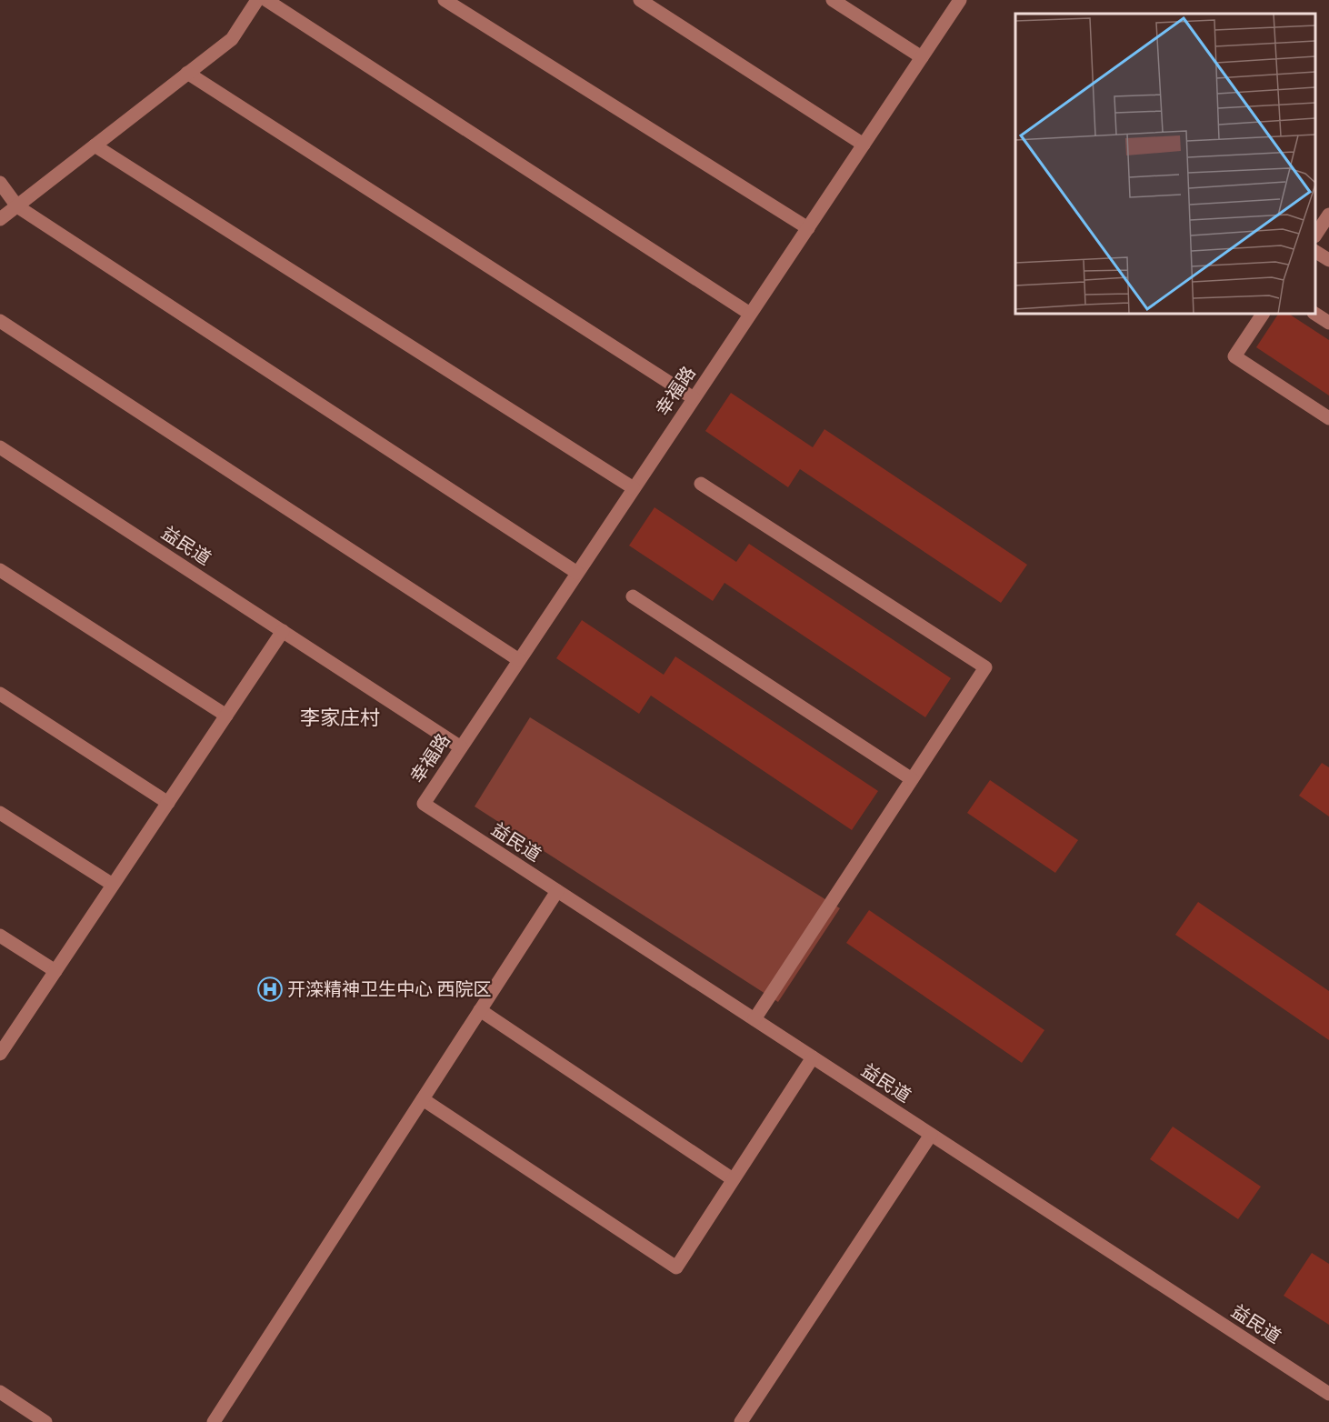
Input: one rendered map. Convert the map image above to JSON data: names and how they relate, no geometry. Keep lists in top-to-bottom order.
{
  "streets": {
    "street": ["幸福路", "益民道"]
  },
  "crossings": [
    ["幸福路", "益民道"]
  ],
  "districts": ["李家庄村"],
  "places": {
    "hospital": ["开滦精神卫生中心 西院区"]
  }
}
